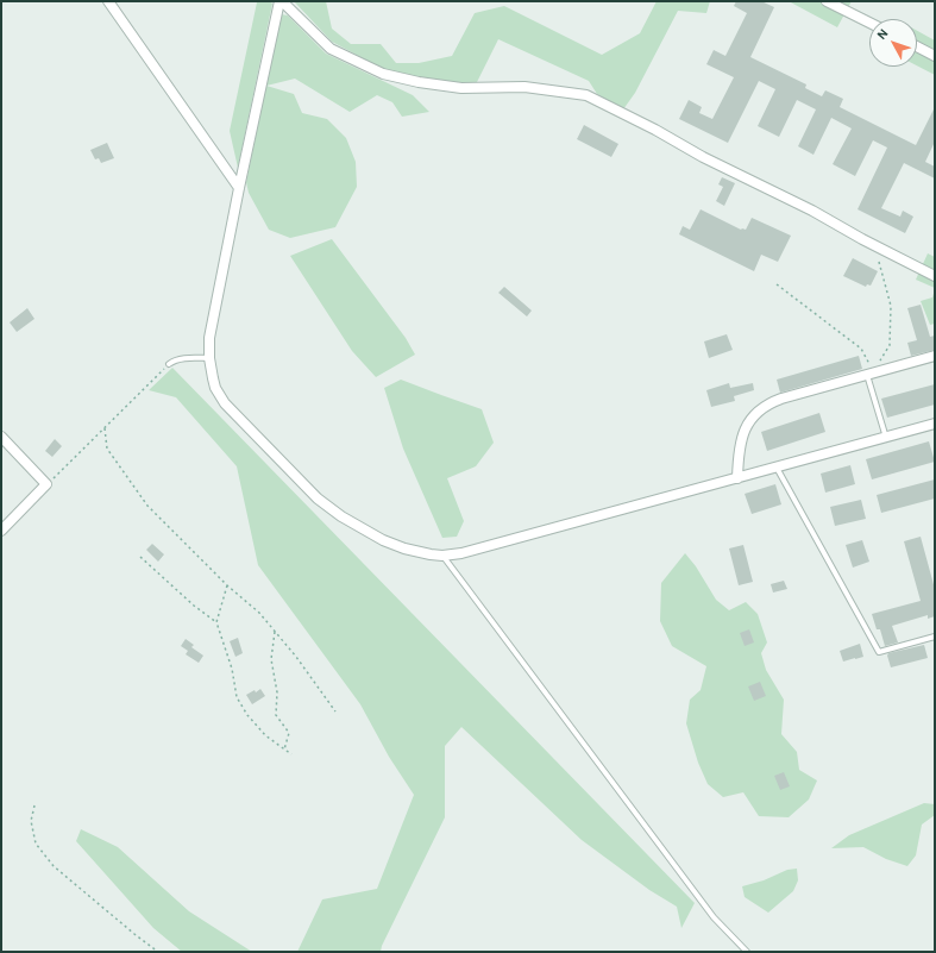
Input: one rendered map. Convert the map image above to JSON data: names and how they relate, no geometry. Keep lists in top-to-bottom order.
{
  "north": "top left"
}
